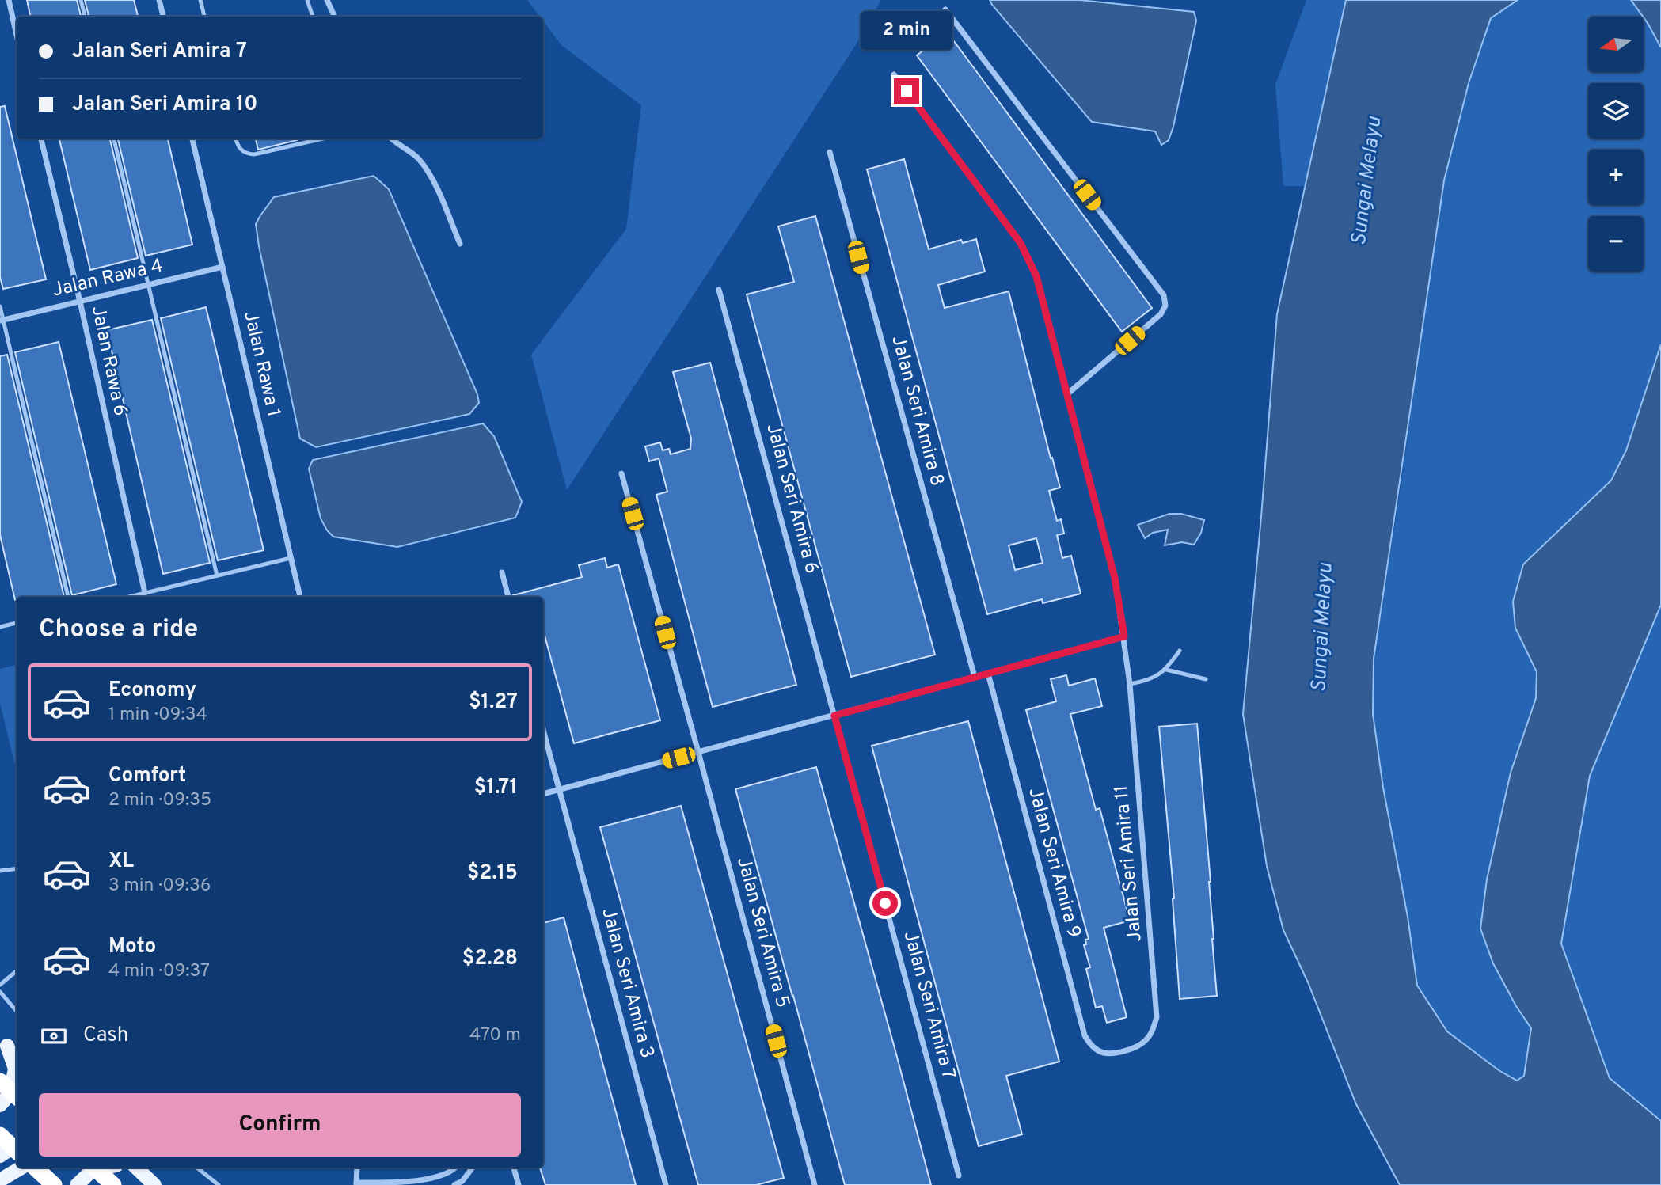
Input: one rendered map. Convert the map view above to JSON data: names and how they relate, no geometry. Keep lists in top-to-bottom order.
{
  "streets": {
    "street": [
      "Jalan Rawa 4",
      "Jalan Rawa 6",
      "Jalan Rawa 1",
      "Jalan Seri Amira 8",
      "Jalan Seri Amira 6",
      "Jalan Seri Amira 9",
      "Jalan Seri Amira 11",
      "Jalan Seri Amira 5",
      "Jalan Seri Amira 3",
      "Jalan Seri Amira 7"
    ]
  },
  "crossings": [
    ["Jalan Rawa 4", "Jalan Rawa 6"],
    ["Jalan Rawa 4", "Jalan Rawa 1"],
    ["Jalan Seri Amira 6", "Jalan Seri Amira 7"],
    ["Jalan Seri Amira 9", "Jalan Seri Amira 11"]
  ],
  "water": ["Sungai Melayu"],
  "north": "left",
  "page": {
    "bubble": "2 min",
    "map_buttons": ["+", "−"],
    "banner": ["Jalan Seri Amira 7", "Jalan Seri Amira 10"],
    "heading": "Choose a ride",
    "list": [
      {
        "name": "Economy",
        "note": "1 min · 09:34",
        "value": "$1.27"
      },
      {
        "name": "Comfort",
        "note": "2 min · 09:35",
        "value": "$1.71"
      },
      {
        "name": "XL",
        "note": "3 min · 09:36",
        "value": "$2.15"
      },
      {
        "name": "Moto",
        "note": "4 min · 09:37",
        "value": "$2.28"
      }
    ],
    "pay": ["Cash", "470 m"],
    "buttons": "Confirm"
  }
}
